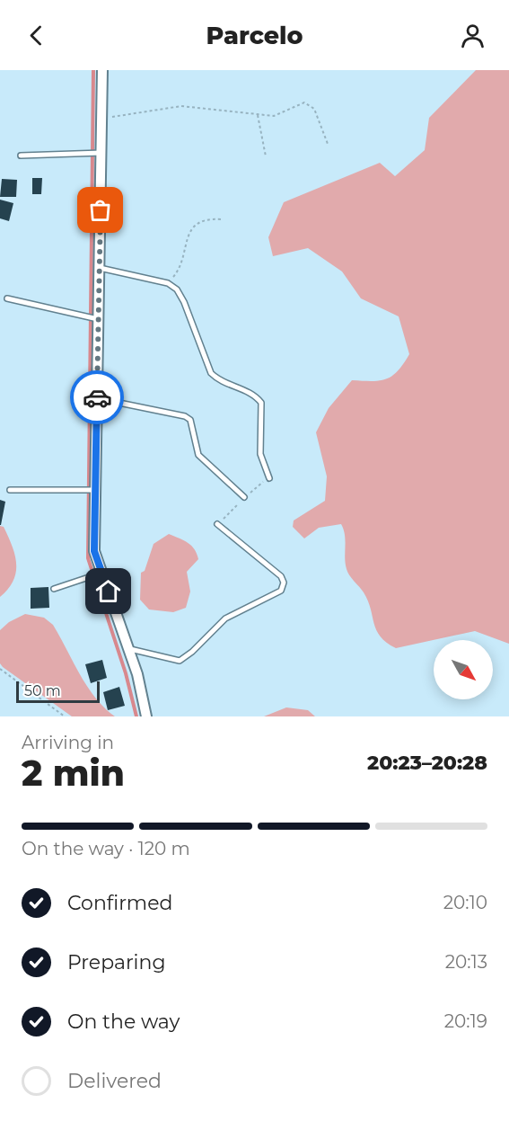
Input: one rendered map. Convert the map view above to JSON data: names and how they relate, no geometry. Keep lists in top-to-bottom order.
{
  "scale_bar": "50 m",
  "north": "bottom right",
  "page": {
    "header": "Parcelo",
    "scale": "50 m",
    "heading": ["2 min", "Arriving in", "20:23–20:28"],
    "bar": "On the way · 120 m",
    "list": [
      ["Confirmed", "20:10"],
      ["Preparing", "20:13"],
      ["On the way", "20:19"],
      "Delivered"
    ]
  }
}
